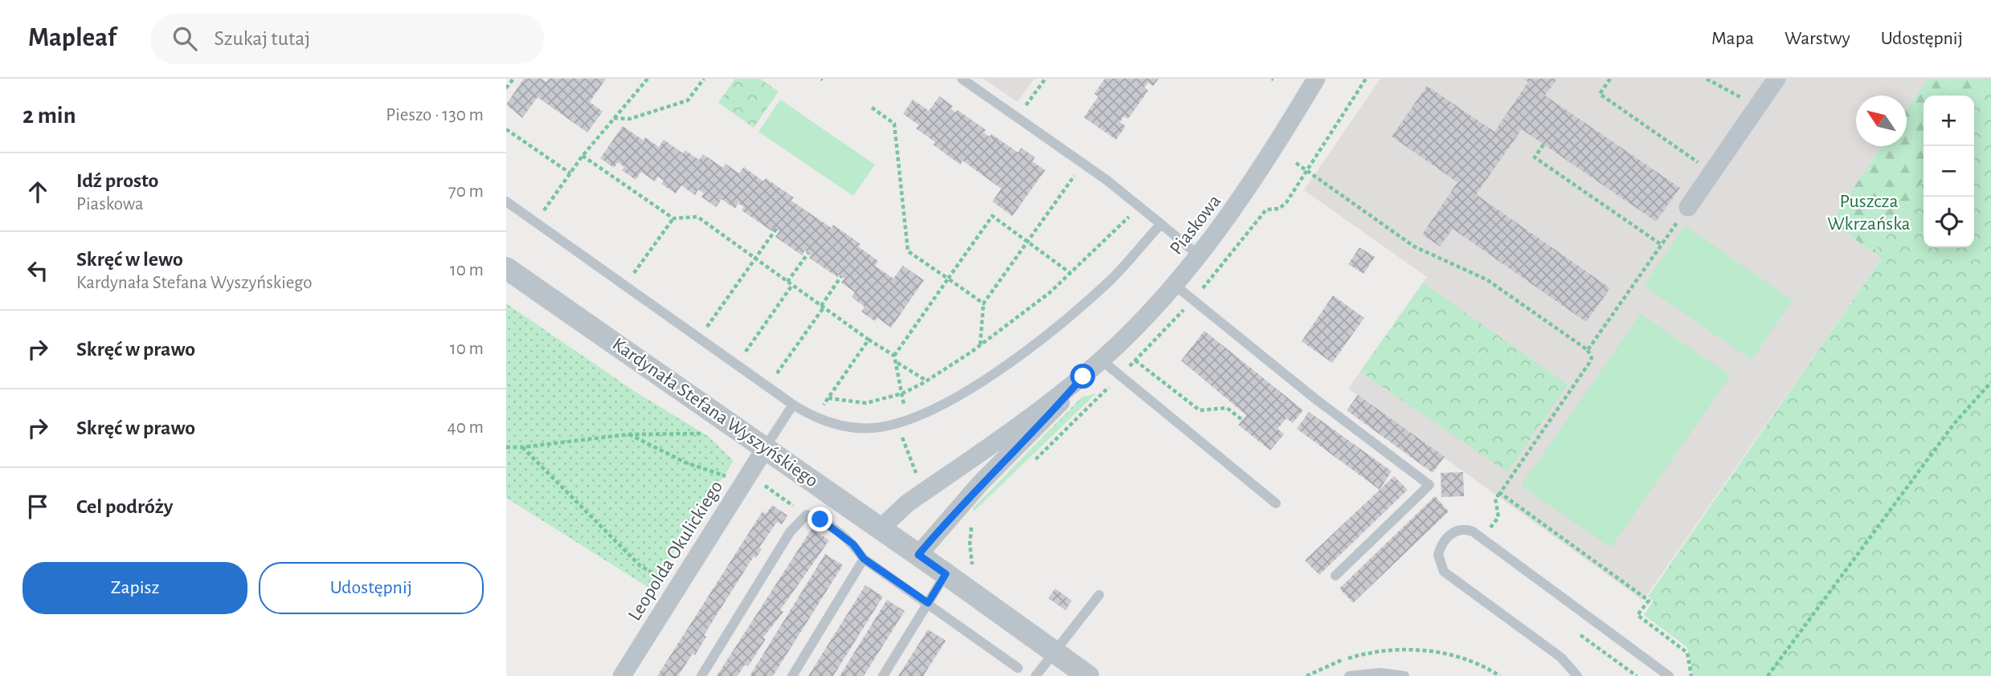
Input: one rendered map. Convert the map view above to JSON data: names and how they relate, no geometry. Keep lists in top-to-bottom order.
{
  "streets": {
    "street": ["Piaskowa", "Kardynała Stefana Wyszyńskiego", "Leopolda Okulickiego"]
  },
  "crossings": [
    ["Piaskowa", "Kardynała Stefana Wyszyńskiego"],
    ["Kardynała Stefana Wyszyńskiego", "Leopolda Okulickiego"]
  ],
  "parks": ["Puszcza Wkrzańska"],
  "north": "top left",
  "page": {
    "header": "Mapleaf",
    "search": "Szukaj tutaj",
    "nav": ["Mapa", "Warstwy", "Udostępnij"],
    "heading": ["2 min", "Pieszo · 130 m"],
    "map_buttons": ["+", "−"],
    "list": [
      ["Idź prosto", "Piaskowa", "70 m"],
      ["Skręć w lewo", "Kardynała Stefana Wyszyńskiego", "10 m"],
      ["Skręć w prawo", "10 m"],
      ["Skręć w prawo", "40 m"],
      "Cel podróży"
    ],
    "buttons": ["Zapisz", "Udostępnij"]
  }
}
